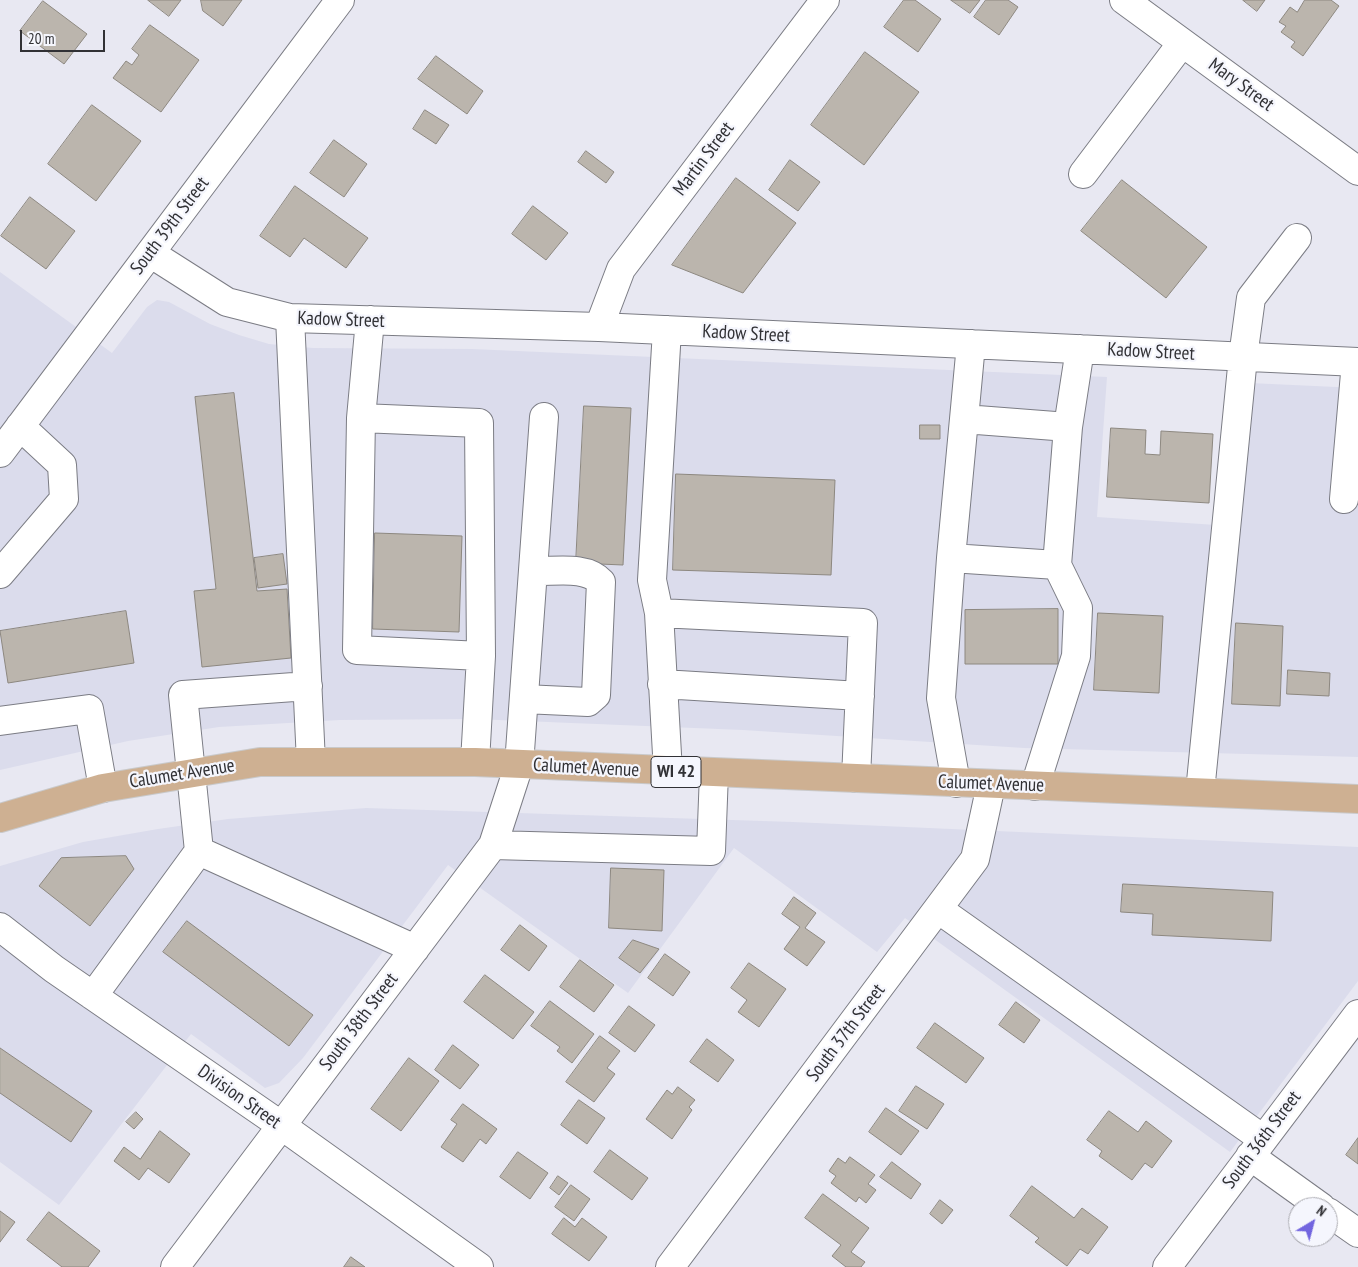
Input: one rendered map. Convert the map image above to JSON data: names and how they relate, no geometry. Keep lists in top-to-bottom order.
{
  "streets": {
    "main road": ["Calumet Avenue", "WI 42"],
    "street": [
      "Mary Street",
      "Martin Street",
      "South 39th Street",
      "Kadow Street",
      "South 38th Street",
      "South 37th Street",
      "Division Street",
      "South 36th Street"
    ]
  },
  "crossings": [
    ["Martin Street", "Kadow Street"],
    ["South 39th Street", "Kadow Street"],
    ["Calumet Avenue", "South 38th Street"],
    ["Calumet Avenue", "South 37th Street"],
    ["South 38th Street", "Division Street"]
  ],
  "scale_bar": "20 m",
  "north": "top right"
}
